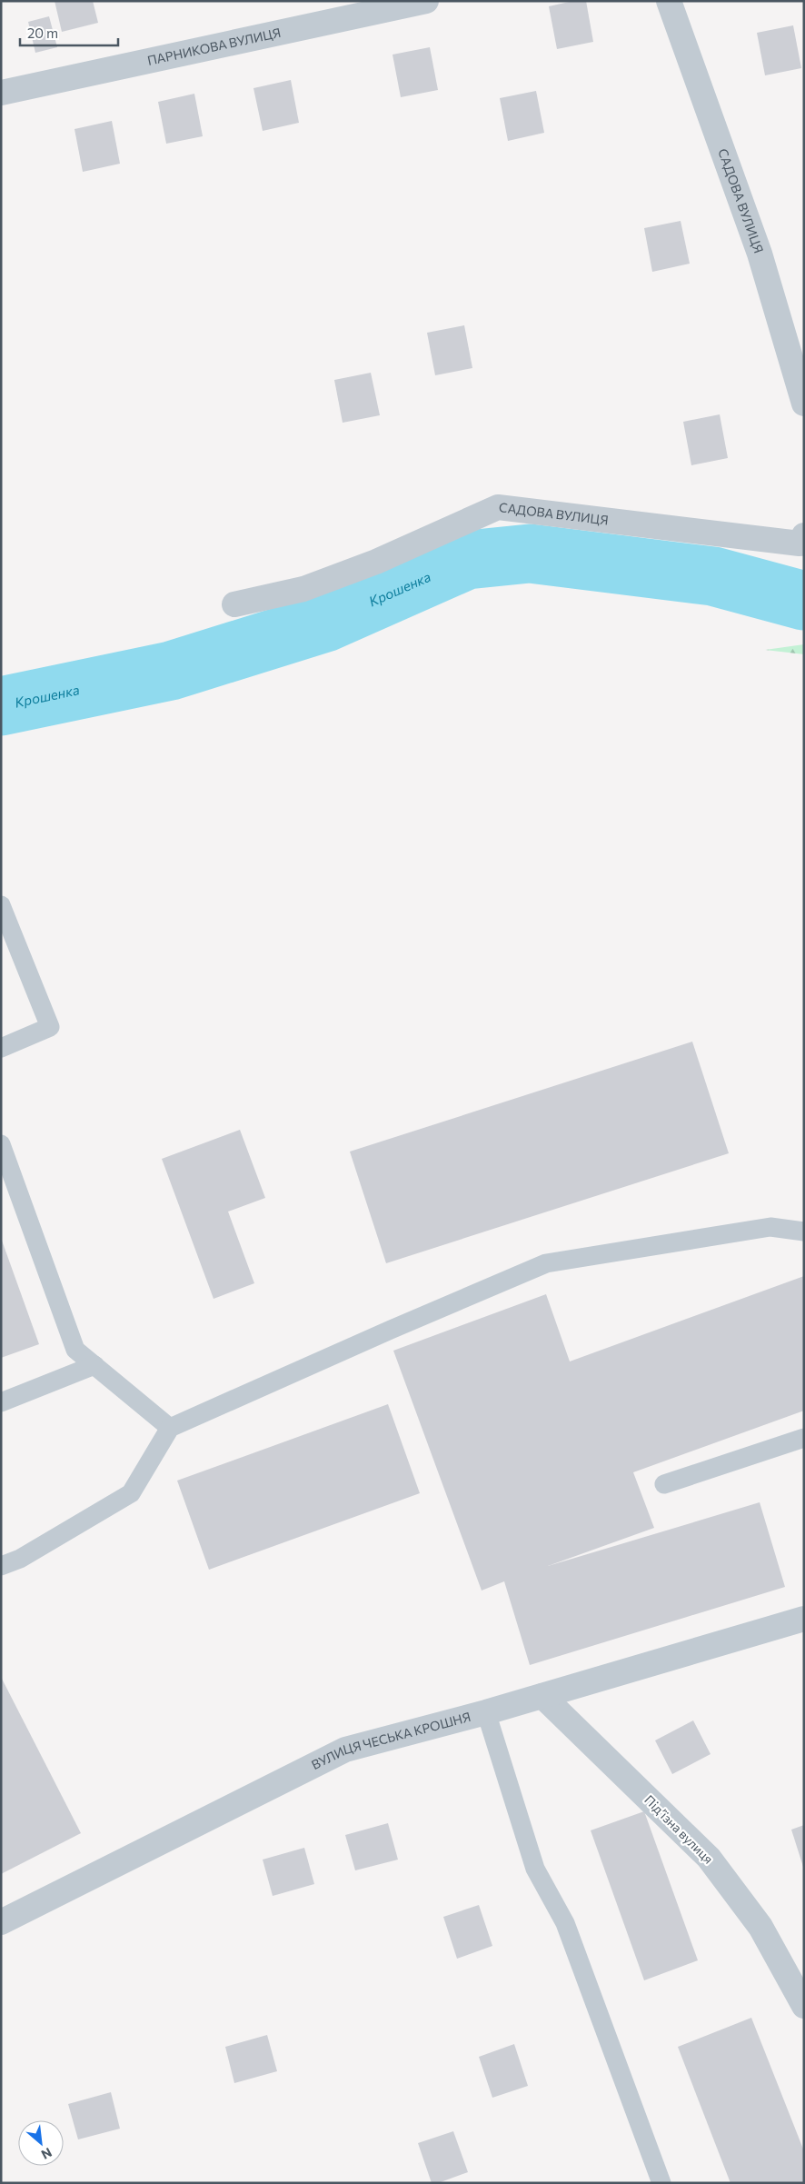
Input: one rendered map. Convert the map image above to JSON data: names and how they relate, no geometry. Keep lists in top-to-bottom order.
{
  "streets": {
    "street": [
      "ПАРНИКОВА ВУЛИЦЯ",
      "САДОВА ВУЛИЦЯ",
      "ВУЛИЦЯ ЧЕСЬКА КРОШНЯ",
      "Підʼїзна вулиця"
    ]
  },
  "crossings": [
    ["ВУЛИЦЯ ЧЕСЬКА КРОШНЯ", "Підʼїзна вулиця"]
  ],
  "water": ["Крошенка"],
  "scale_bar": "20 m",
  "north": "bottom right"
}
